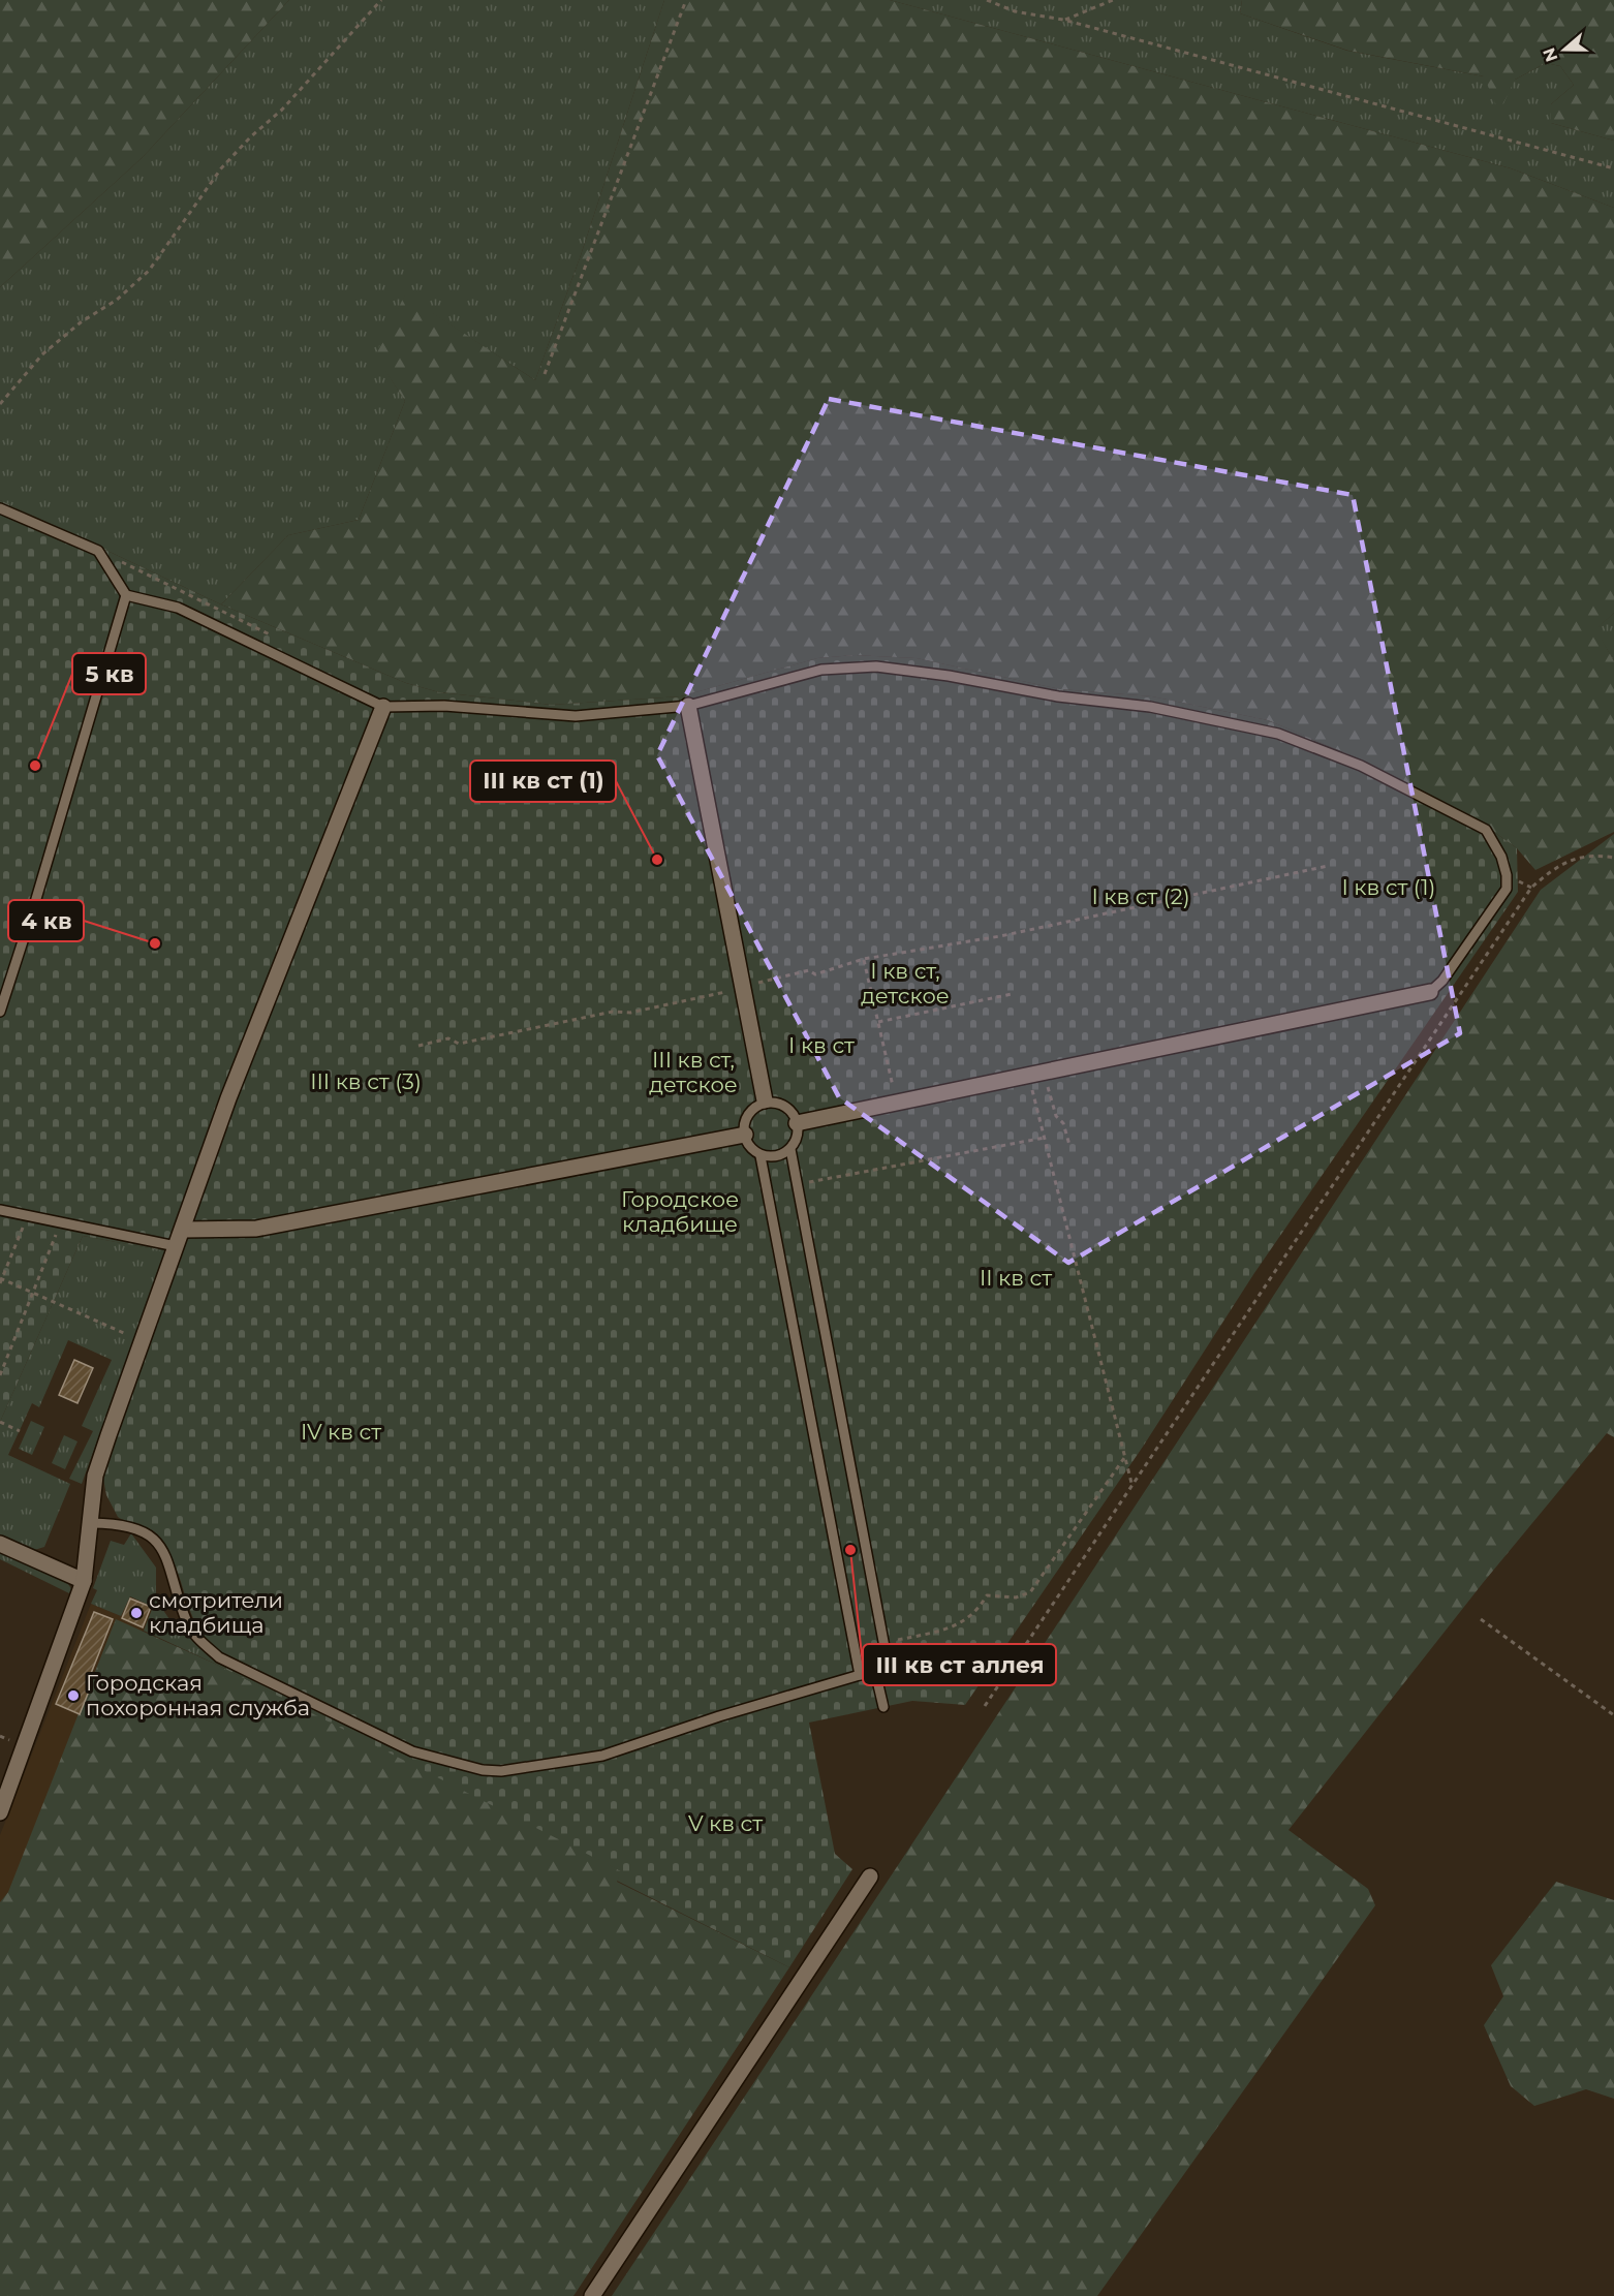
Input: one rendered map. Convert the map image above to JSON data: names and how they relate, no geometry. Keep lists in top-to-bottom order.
{
  "parks": [
    "I кв ст (1)",
    "I кв ст (2)",
    "I кв ст, детское",
    "I кв ст",
    "III кв ст, детское",
    "III кв ст (3)",
    "Городское кладбище",
    "II кв ст",
    "IV кв ст",
    "V кв ст"
  ],
  "places": [
    "5 кв",
    "III кв ст (1)",
    "4 кв",
    "III кв ст аллея",
    "смотрители кладбища",
    "Городская похоронная служба"
  ],
  "north": "left"
}
